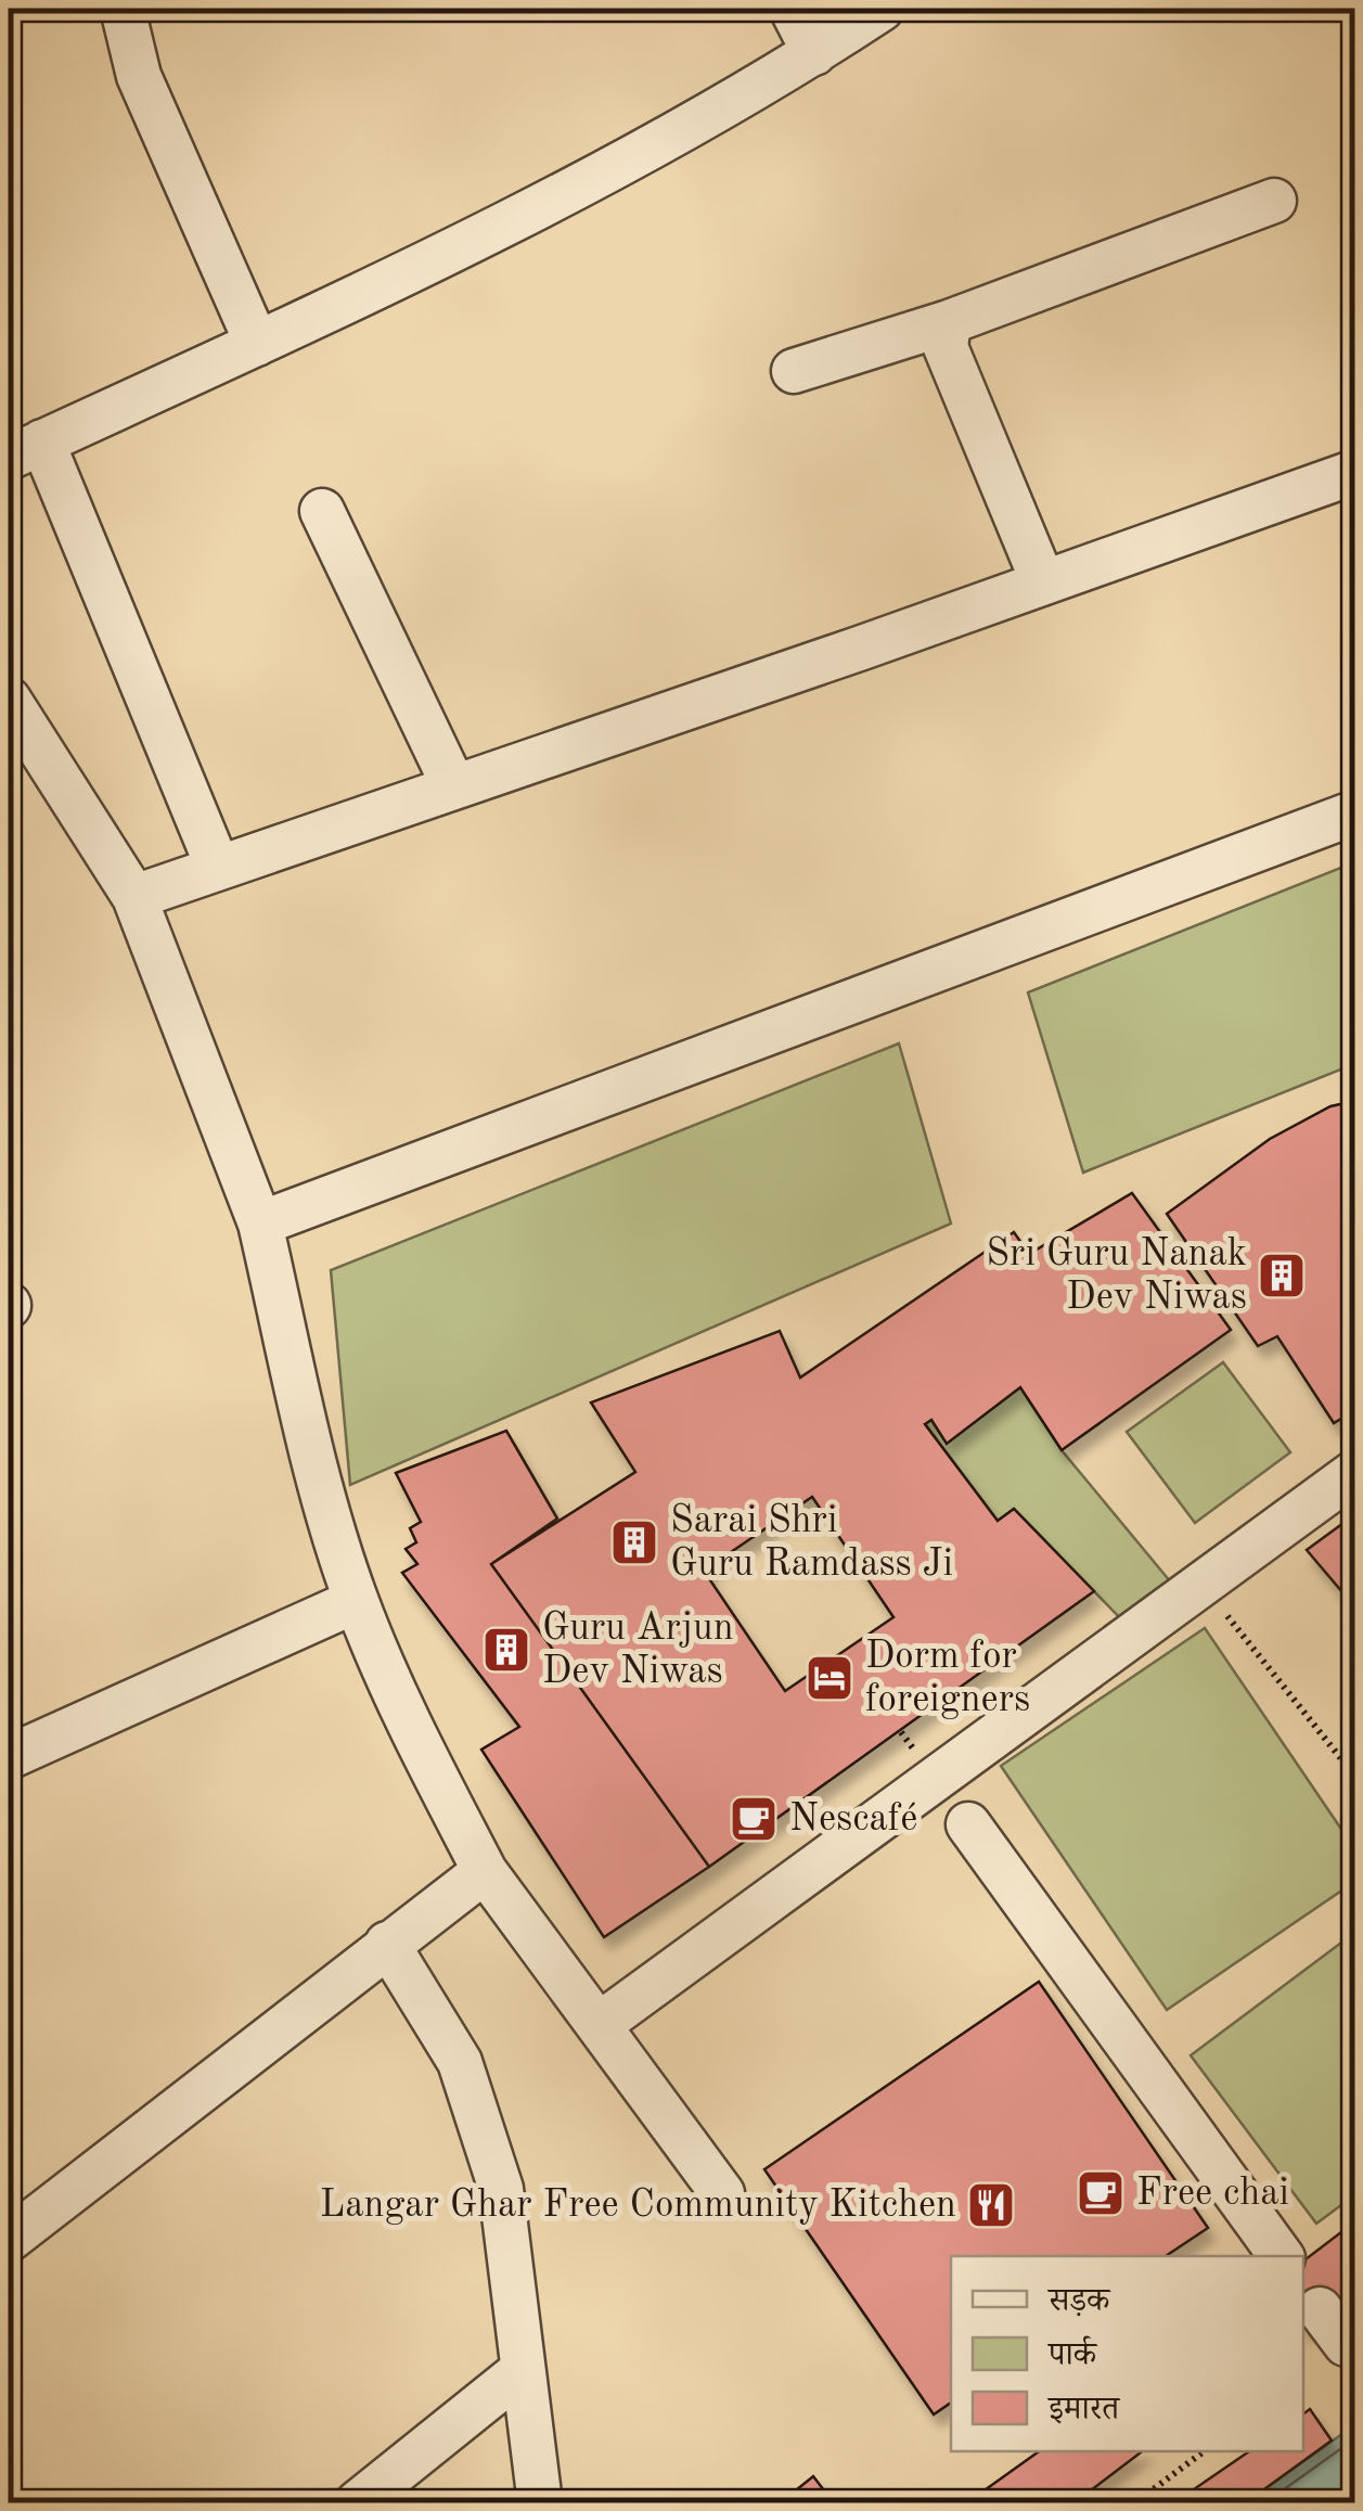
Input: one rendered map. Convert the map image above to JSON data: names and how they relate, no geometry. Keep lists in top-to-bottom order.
{
  "places": {
    "building": ["Sri Guru Nanak Dev Niwas", "Sarai Shri Guru Ramdass Ji", "Guru Arjun Dev Niwas"],
    "hotel": ["Dorm for foreigners"],
    "cafe": ["Nescafé", "Free chai"],
    "restaurant": ["Langar Ghar Free Community Kitchen"]
  },
  "legend": ["सड़क", "पार्क", "इमारत"]
}
